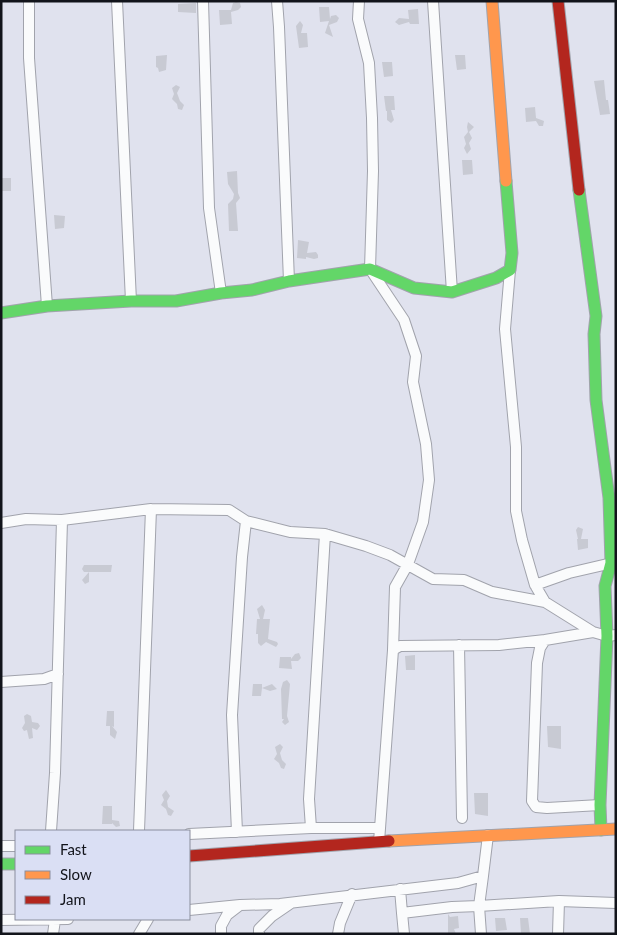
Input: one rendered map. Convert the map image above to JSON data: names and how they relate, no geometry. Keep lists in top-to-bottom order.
{
  "legend": ["Fast", "Slow", "Jam"]
}
